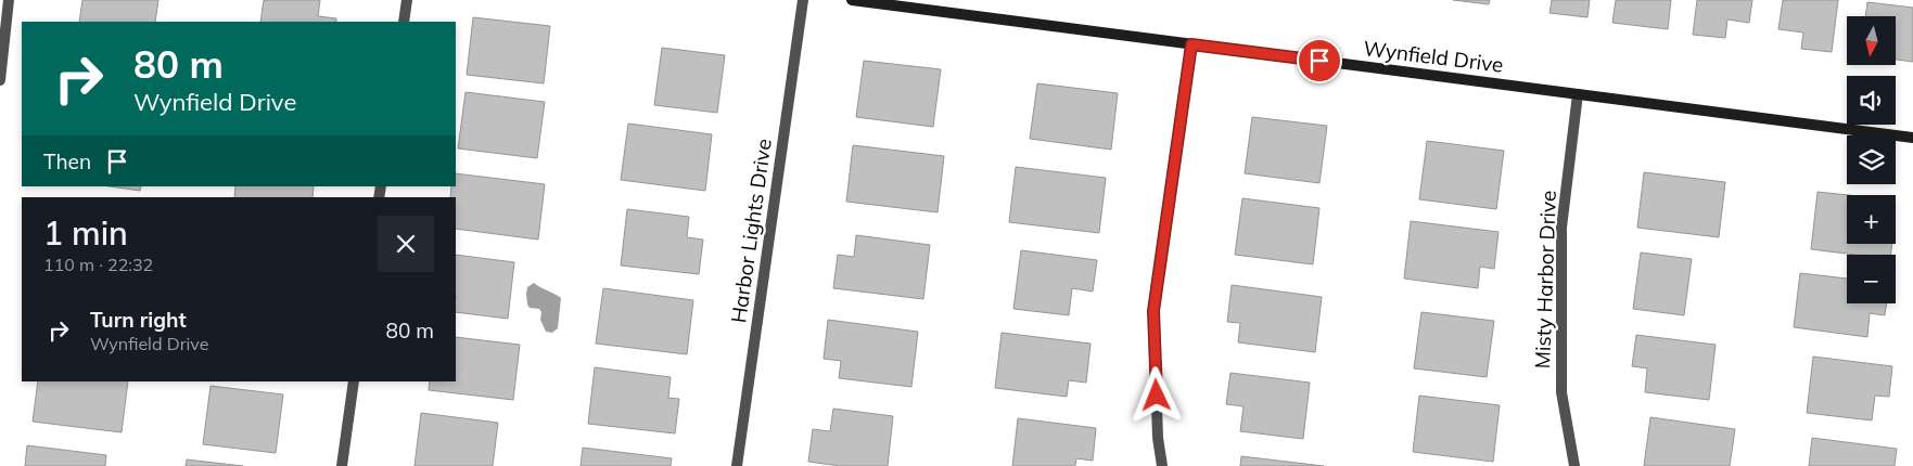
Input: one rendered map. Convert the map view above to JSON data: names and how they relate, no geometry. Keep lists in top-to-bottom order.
{
  "streets": {
    "street": ["Wynfield Drive", "Harbor Lights Drive", "Misty Harbor Drive"]
  },
  "crossings": [
    ["Wynfield Drive", "Misty Harbor Drive"]
  ],
  "north": "bottom",
  "page": {
    "map_buttons": ["+", "−"],
    "turn": ["80 m", "Wynfield Drive"],
    "then": "Then",
    "heading": ["1 min", "110 m · 22:32"],
    "list": [
      {
        "name": "Turn right",
        "note": "Wynfield Drive",
        "value": "80 m"
      }
    ]
  }
}
